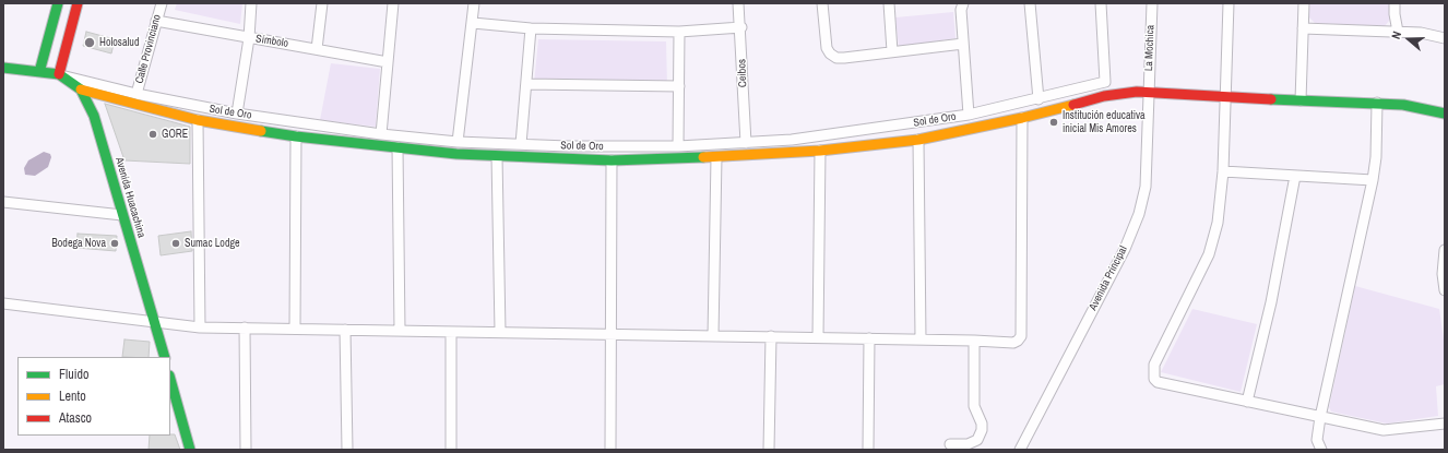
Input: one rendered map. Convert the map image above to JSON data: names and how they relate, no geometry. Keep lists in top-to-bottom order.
{
  "streets": {
    "street": [
      "Símbolo",
      "La Mochica",
      "Calle Provinciano",
      "Ceibos",
      "Sol de Oro",
      "Avenida Huacachina",
      "Avenida Principal"
    ]
  },
  "crossings": [
    ["Símbolo", "Calle Provinciano"],
    ["La Mochica", "Avenida Principal"],
    ["Calle Provinciano", "Sol de Oro"],
    ["Ceibos", "Sol de Oro"],
    ["Sol de Oro", "Avenida Huacachina"]
  ],
  "places": [
    "Holosalud",
    "Institución educativa inicial Mis Amores",
    "GORE",
    "Bodega Nova",
    "Sumac Lodge"
  ],
  "legend": ["Fluido", "Lento", "Atasco"],
  "north": "left"
}
